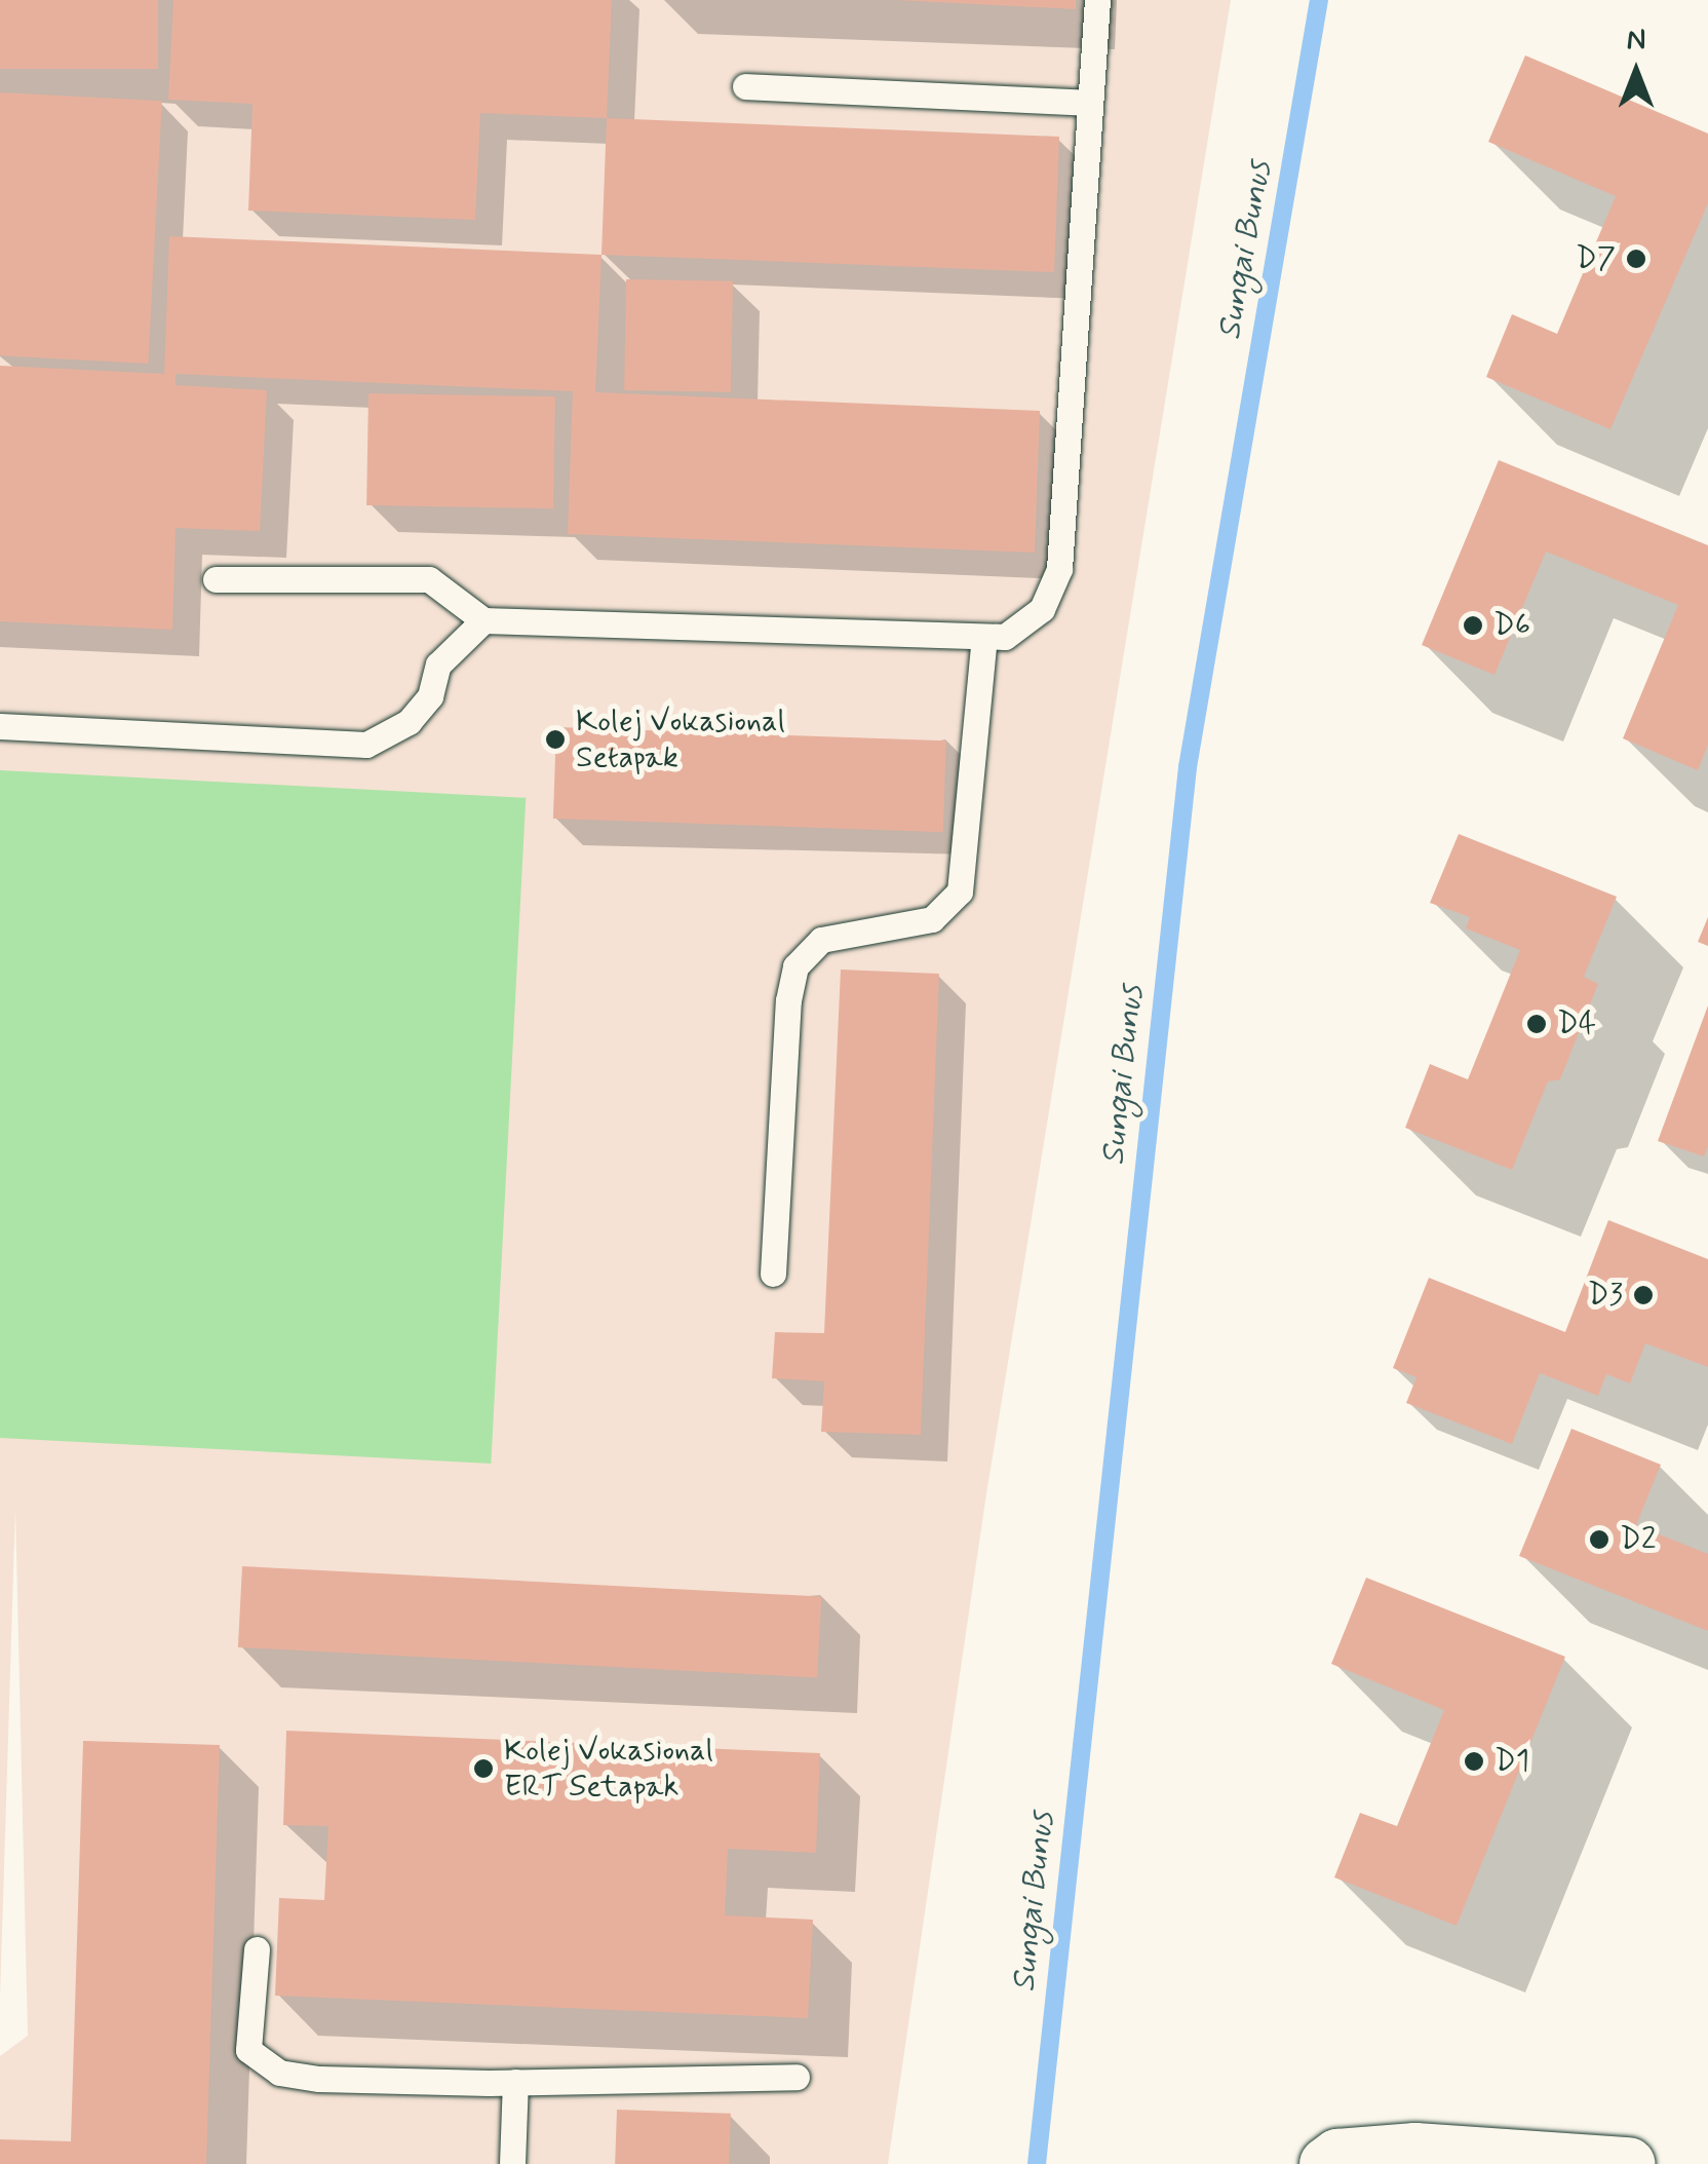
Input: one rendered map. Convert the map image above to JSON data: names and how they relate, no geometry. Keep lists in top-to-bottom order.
{
  "water": ["Sungai Bunus"],
  "places": [
    "D7",
    "D6",
    "Kolej Vokasional Setapak",
    "D4",
    "D3",
    "D2",
    "D1",
    "Kolej Vokasional ERT Setapak"
  ],
  "north": "top"
}
